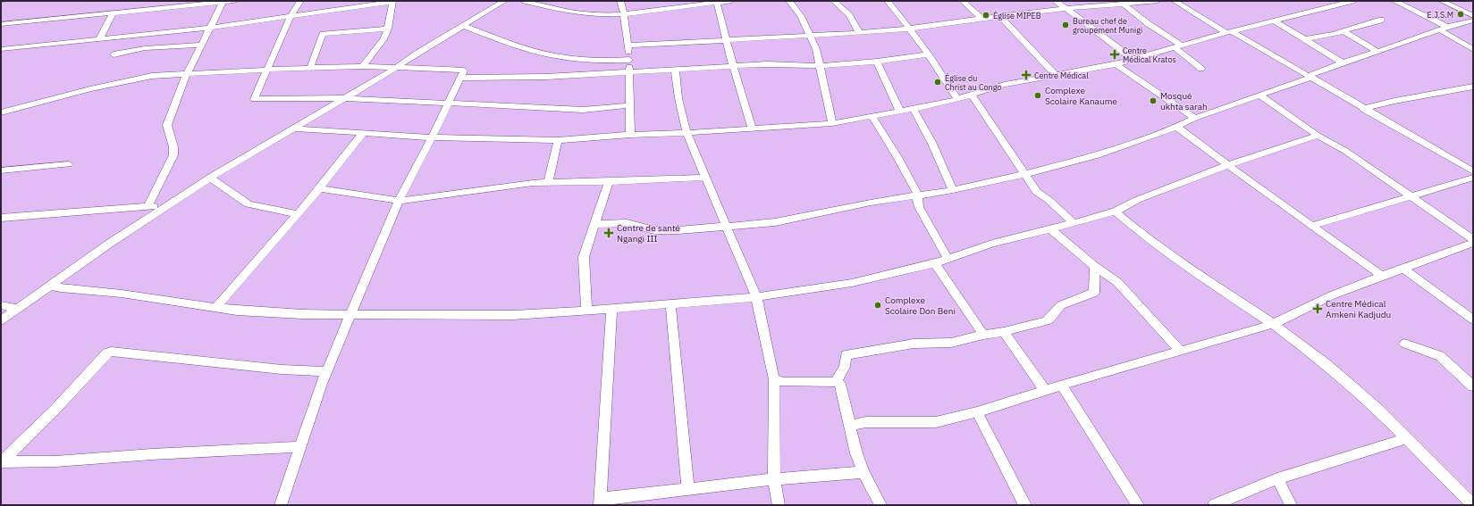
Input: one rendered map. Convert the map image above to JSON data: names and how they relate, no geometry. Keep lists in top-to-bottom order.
{
  "places": {
    "other": [
      "E.J.S.M",
      "Église MIPEB",
      "Bureau chef de groupement Munigi",
      "Église du Christ au Congo",
      "Complexe Scolaire Kanaume",
      "Mosqué ukhta sarah",
      "Complexe Scolaire Don Beni"
    ],
    "health": [
      "Centre Médical Kratos",
      "Centre Médical",
      "Centre de santé Ngangi III",
      "Centre Médical Amkeni Kadjudu"
    ]
  }
}
